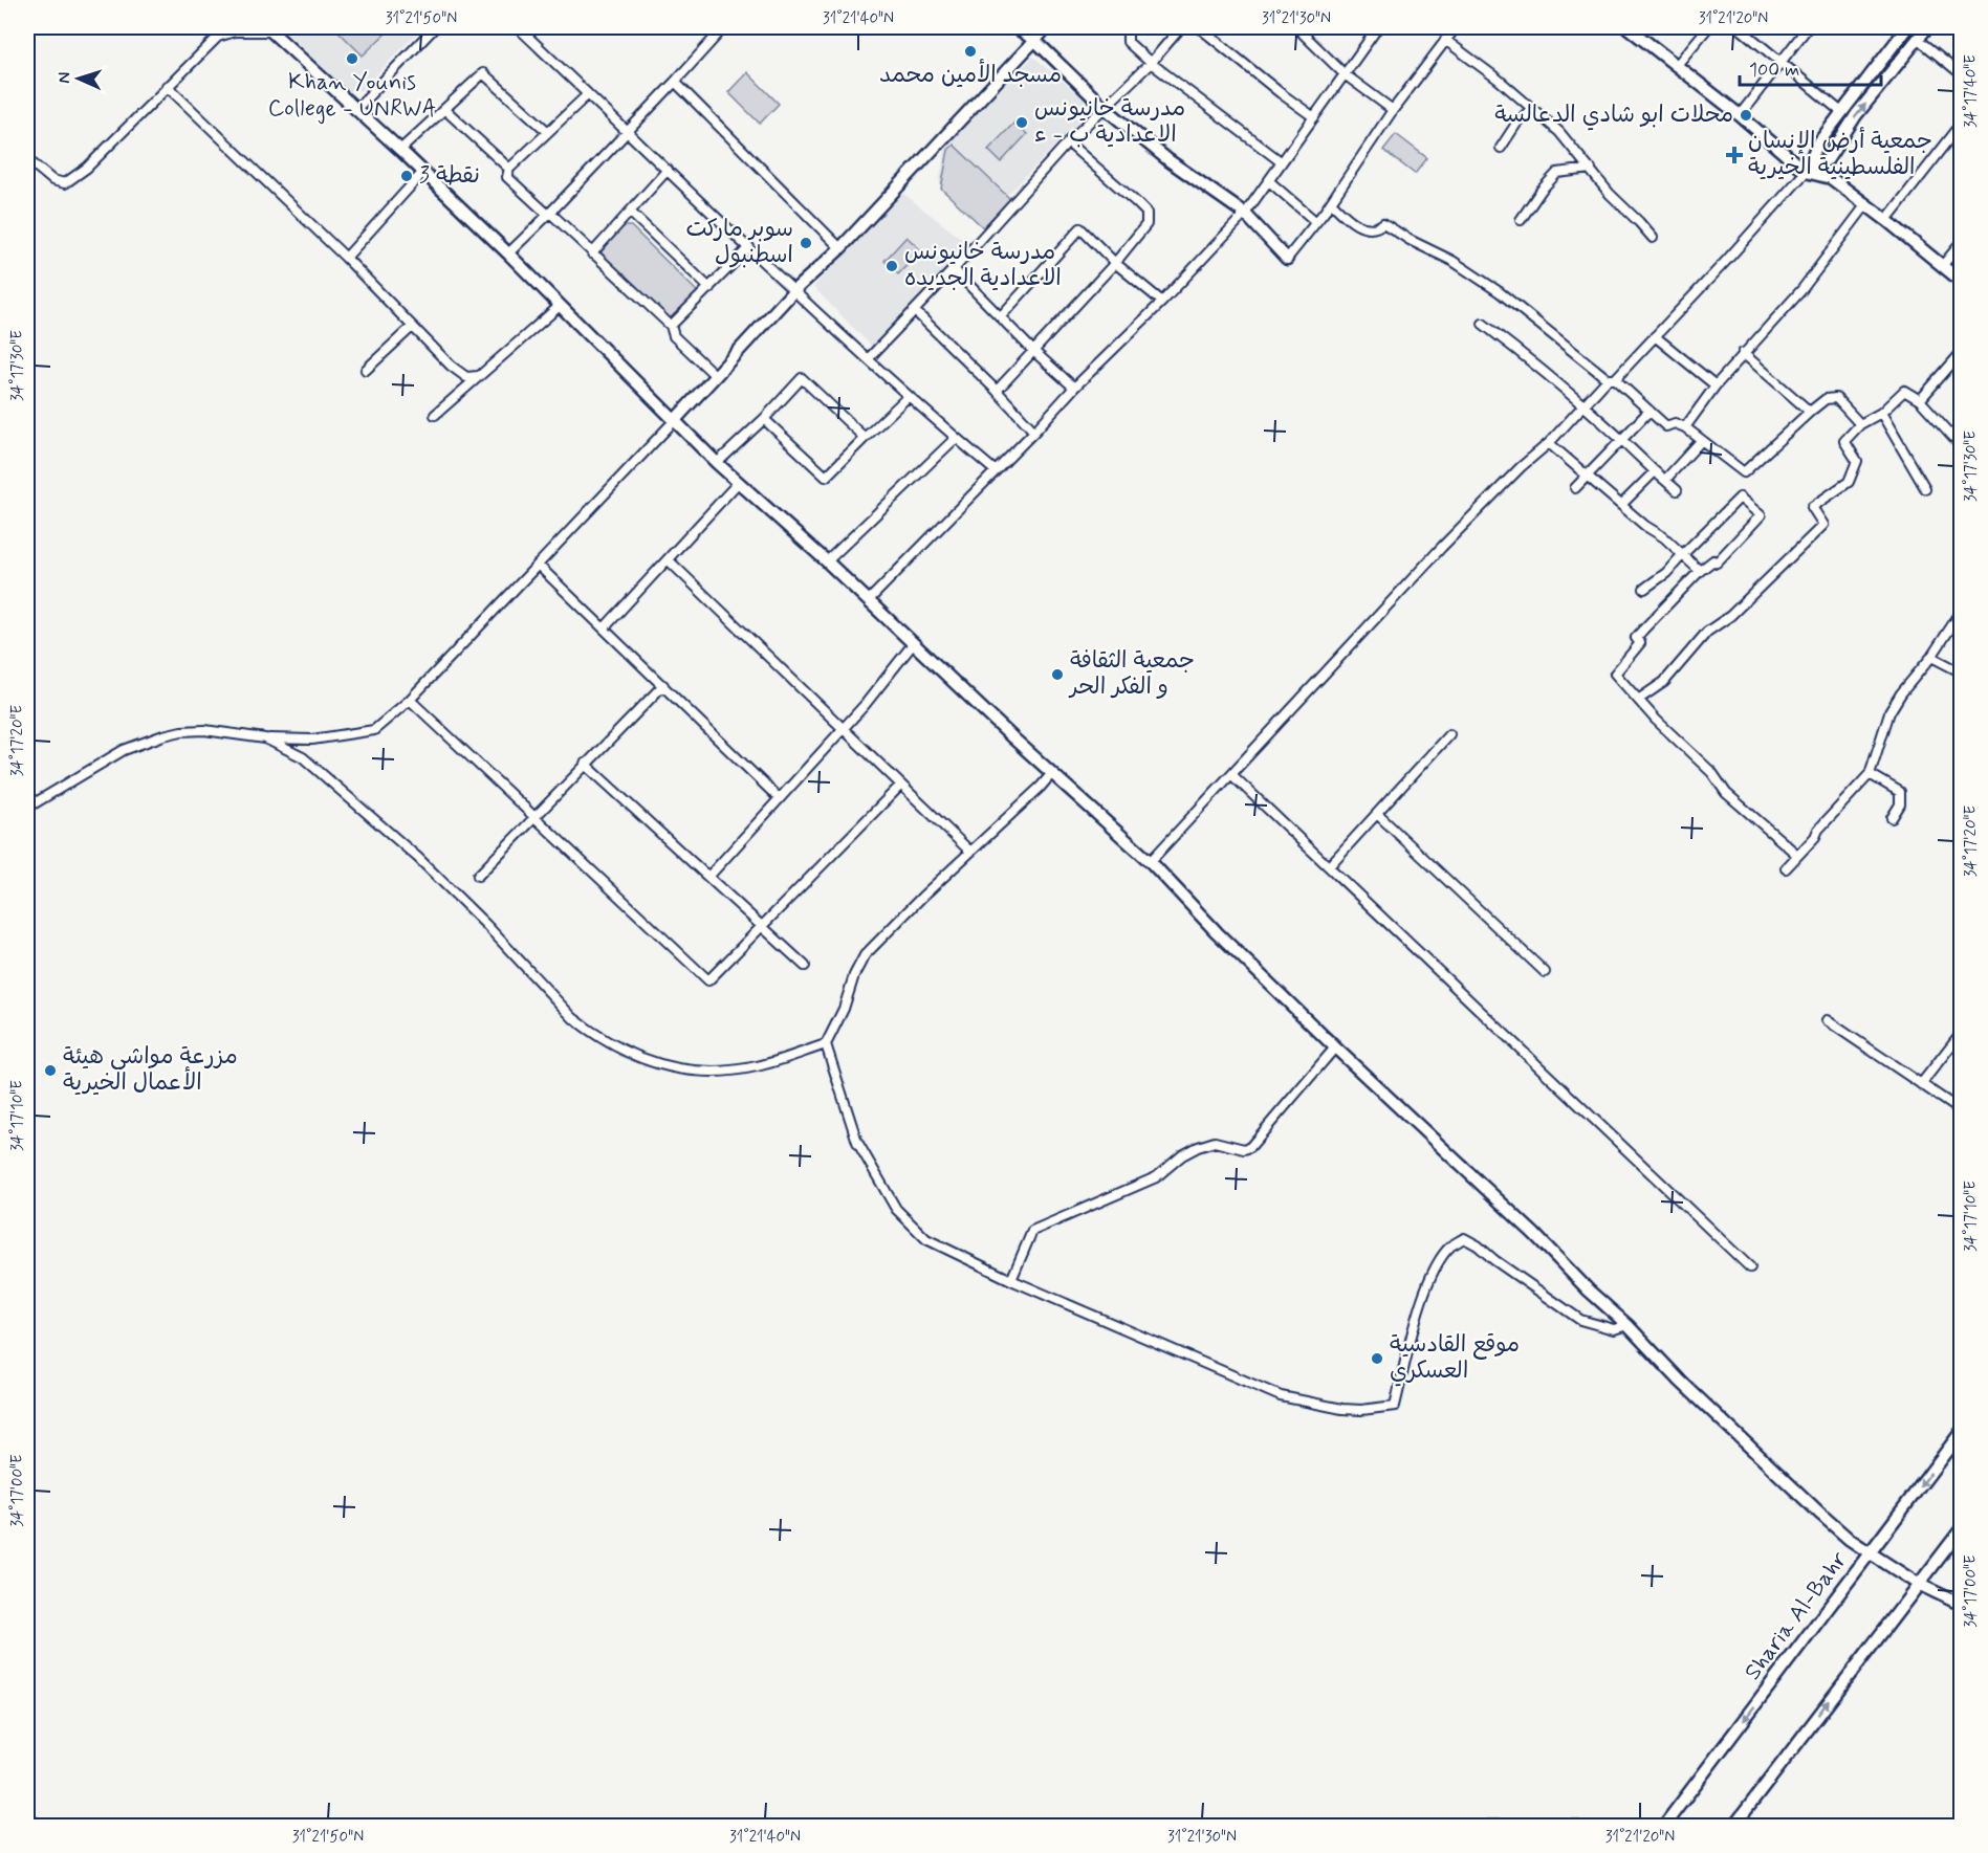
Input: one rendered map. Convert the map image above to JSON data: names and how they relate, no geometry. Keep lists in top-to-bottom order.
{
  "streets": {
    "street": ["Sharia Al-Bahr"]
  },
  "places": {
    "other": [
      "مسجد الأمين محمد",
      "Khan Younis College - UNRWA",
      "محلات ابو شادي الدعالسة",
      "مدرسة خانيونس الاعدادية ب - ء",
      "نقطة 3",
      "سوبر ماركت اسطنبول",
      "مدرسة خانيونس الاعدادية الجديده",
      "جمعية الثقافة و الفكر الحر",
      "مزرعة مواشي هيئة الأعمال الخيرية",
      "موقع القادسية العسكري"
    ],
    "health": ["جمعية أرض الإنسان الفلسطينية الخيرية"]
  },
  "scale_bar": "100 m",
  "north": "left",
  "coordinates": [
    "31°21'50\"N",
    "31°21'40\"N",
    "31°21'30\"N",
    "31°21'20\"N",
    "34°17'40\"E",
    "34°17'30\"E",
    "34°17'20\"E",
    "34°17'10\"E",
    "34°17'00\"E"
  ]
}
